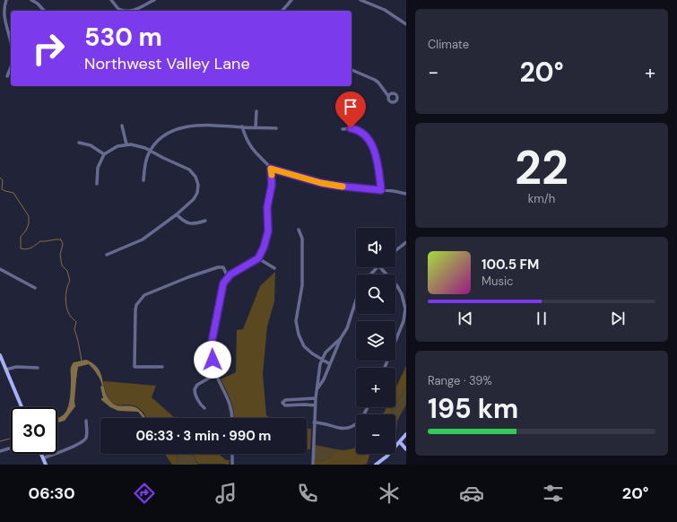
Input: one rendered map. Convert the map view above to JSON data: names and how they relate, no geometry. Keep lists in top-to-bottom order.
{
  "page": {
    "tile": [
      "Climate",
      ["22", "km/h"],
      ["Range · 39%", "195 km"]
    ],
    "turn": ["530 m", "Northwest Valley Lane"],
    "heat": ["−", "20°", "+"],
    "map_buttons": ["+", "−"],
    "song": ["100.5 FM", "Music"],
    "limit": "30",
    "trip": "06:33 · 3 min · 990 m",
    "tabs": ["06:30", "20°"]
  }
}
